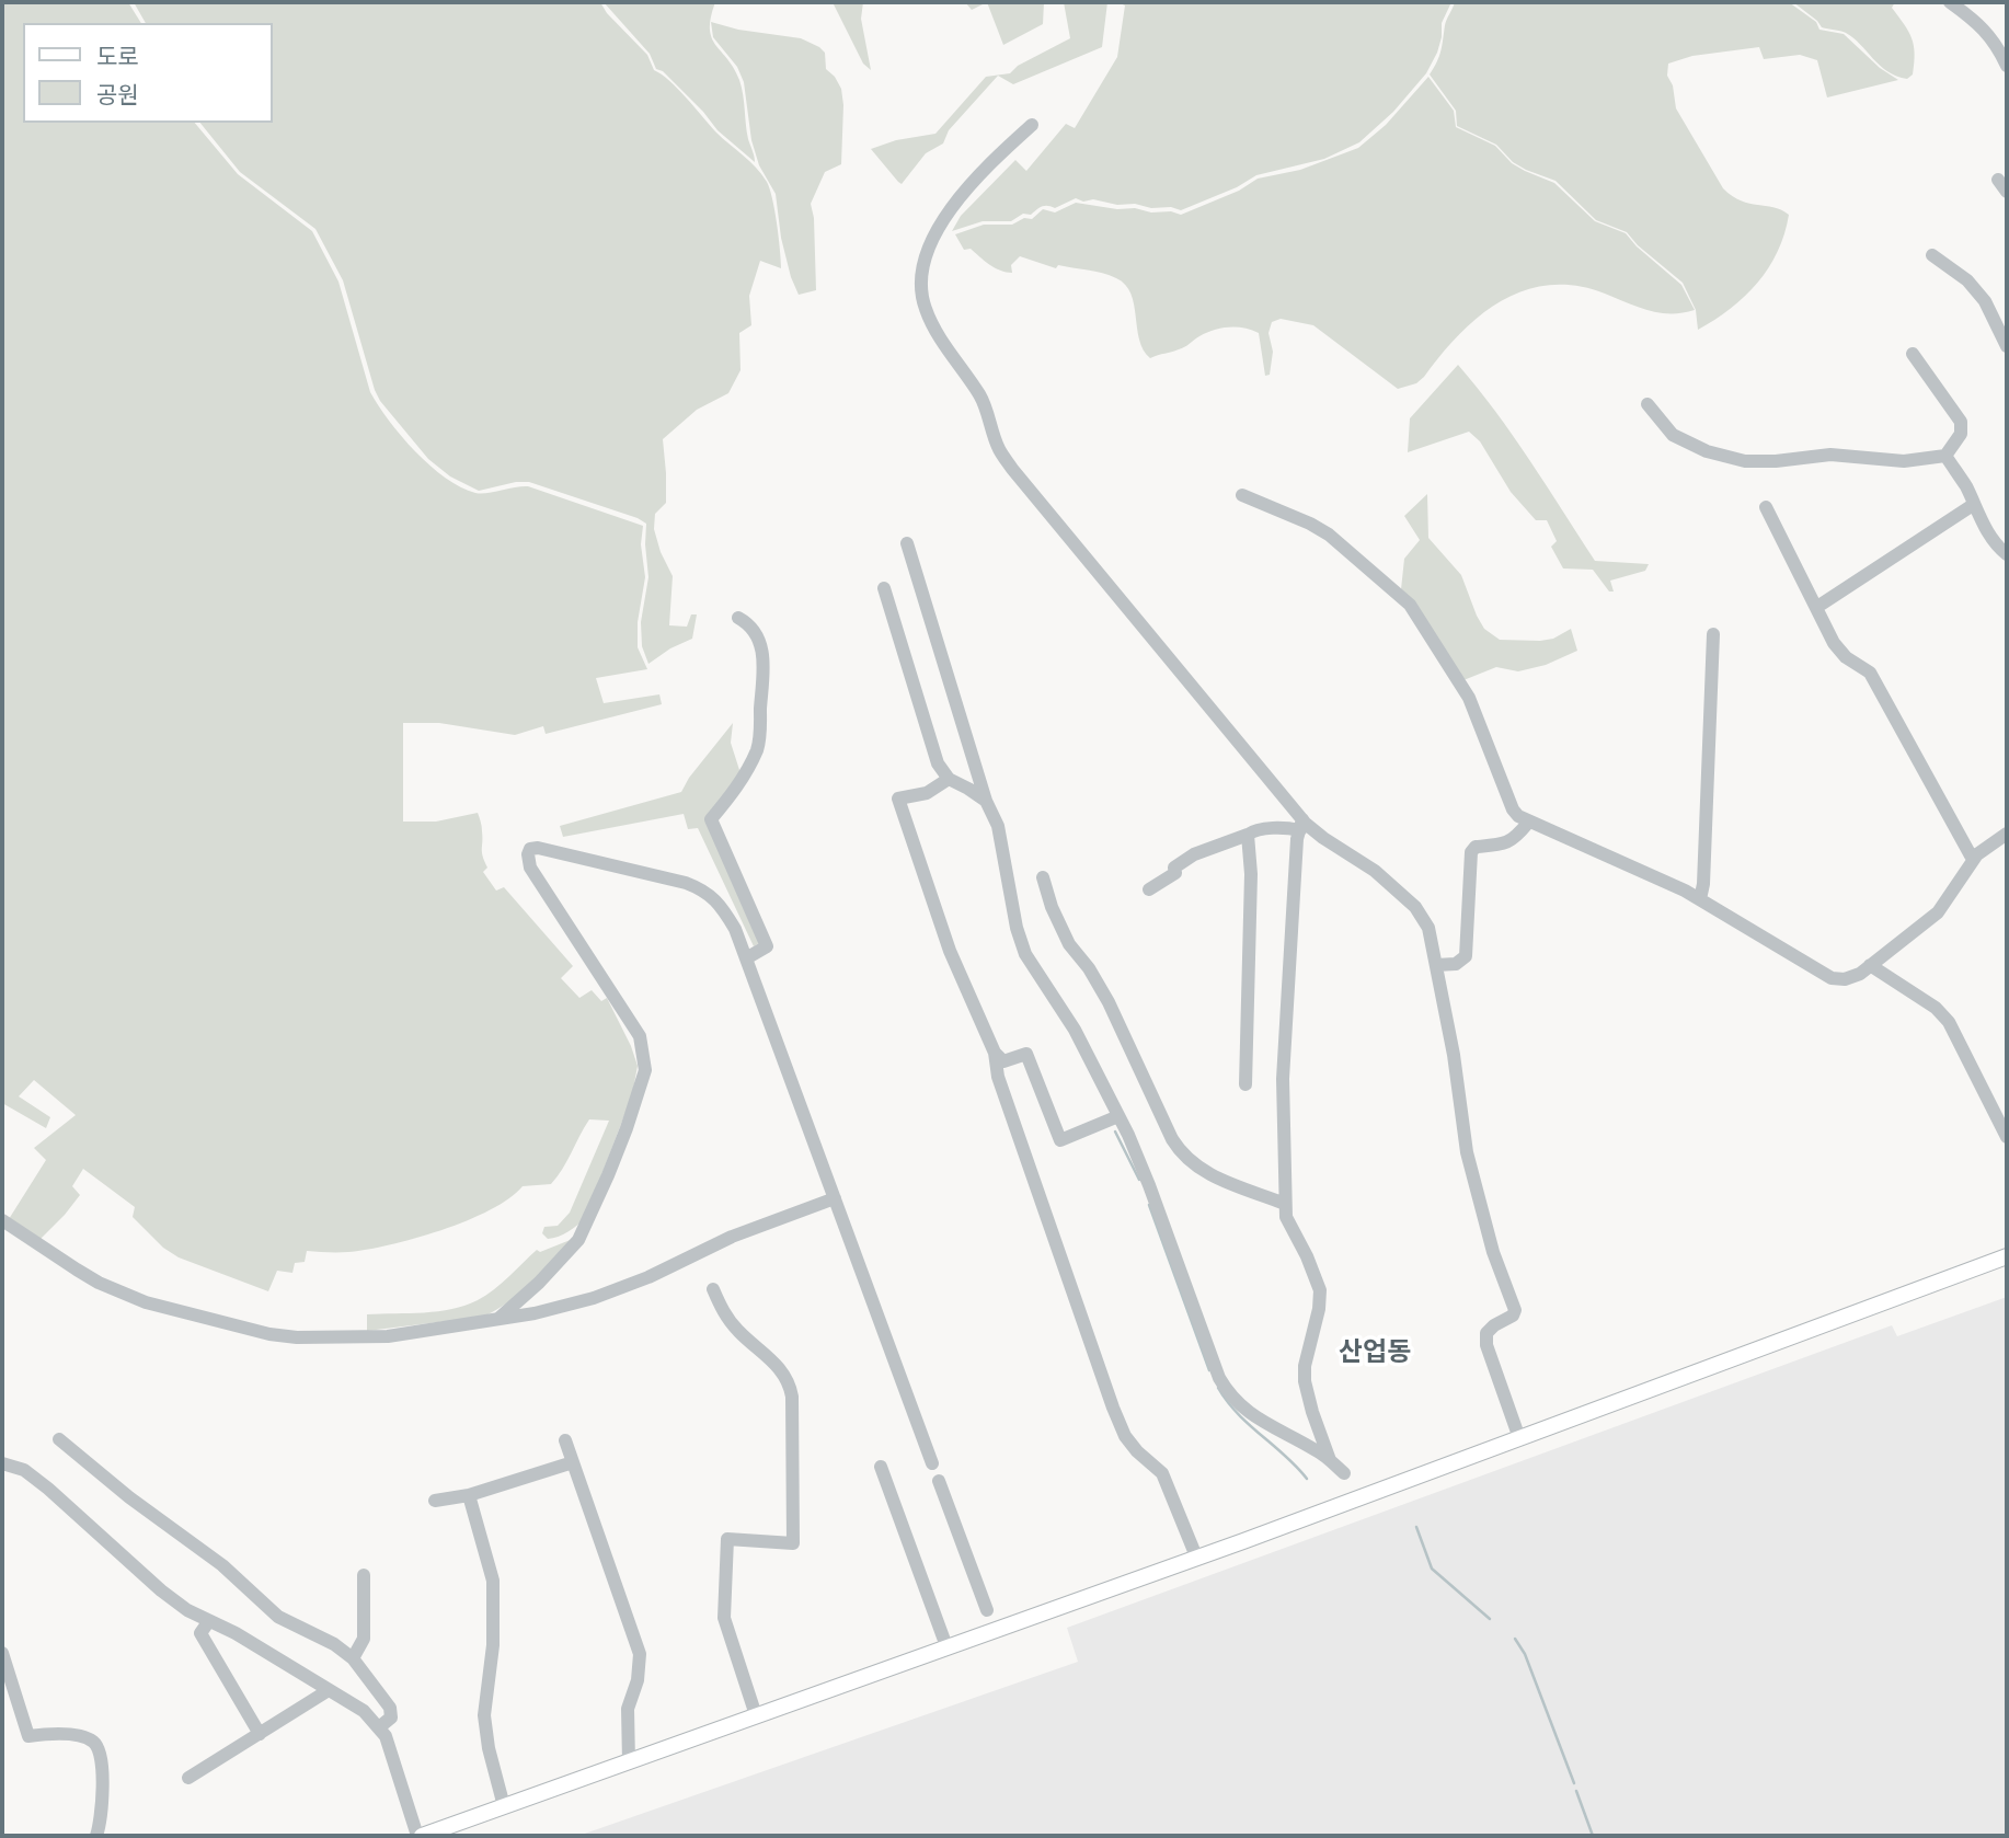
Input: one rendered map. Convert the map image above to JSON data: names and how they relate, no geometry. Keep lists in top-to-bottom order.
{
  "districts": ["산업동"],
  "legend": ["도로", "공원"]
}
